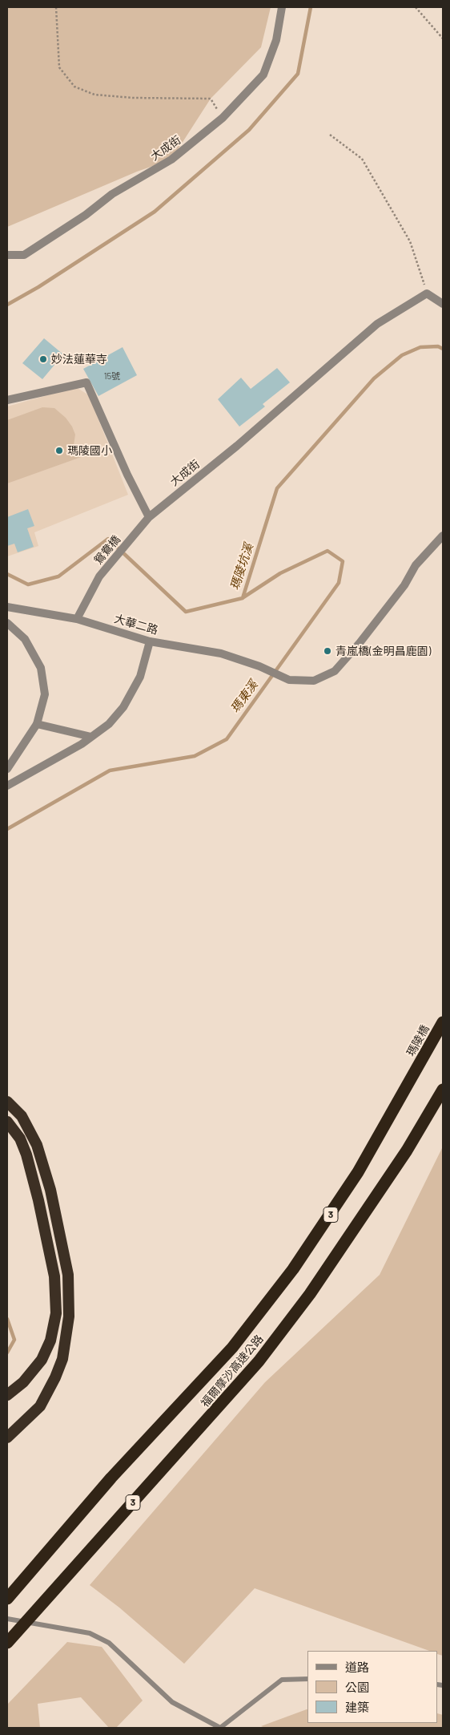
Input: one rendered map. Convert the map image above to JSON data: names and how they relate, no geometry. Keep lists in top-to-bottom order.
{
  "streets": {
    "highway": ["瑪陵橋", "3", "福爾摩沙高速公路"],
    "street": ["大成街", "鴛鴦橋", "大華二路"]
  },
  "crossings": [
    ["大成街", "鴛鴦橋"],
    ["鴛鴦橋", "大華二路"],
    ["瑪陵橋", "福爾摩沙高速公路"]
  ],
  "water": ["瑪陵坑溪", "瑪東溪"],
  "places": ["妙法蓮華寺", "瑪陵國小", "青嵐橋(金明昌鹿園)"],
  "house_numbers": ["15號"],
  "legend": ["道路", "公園", "建築"]
}
